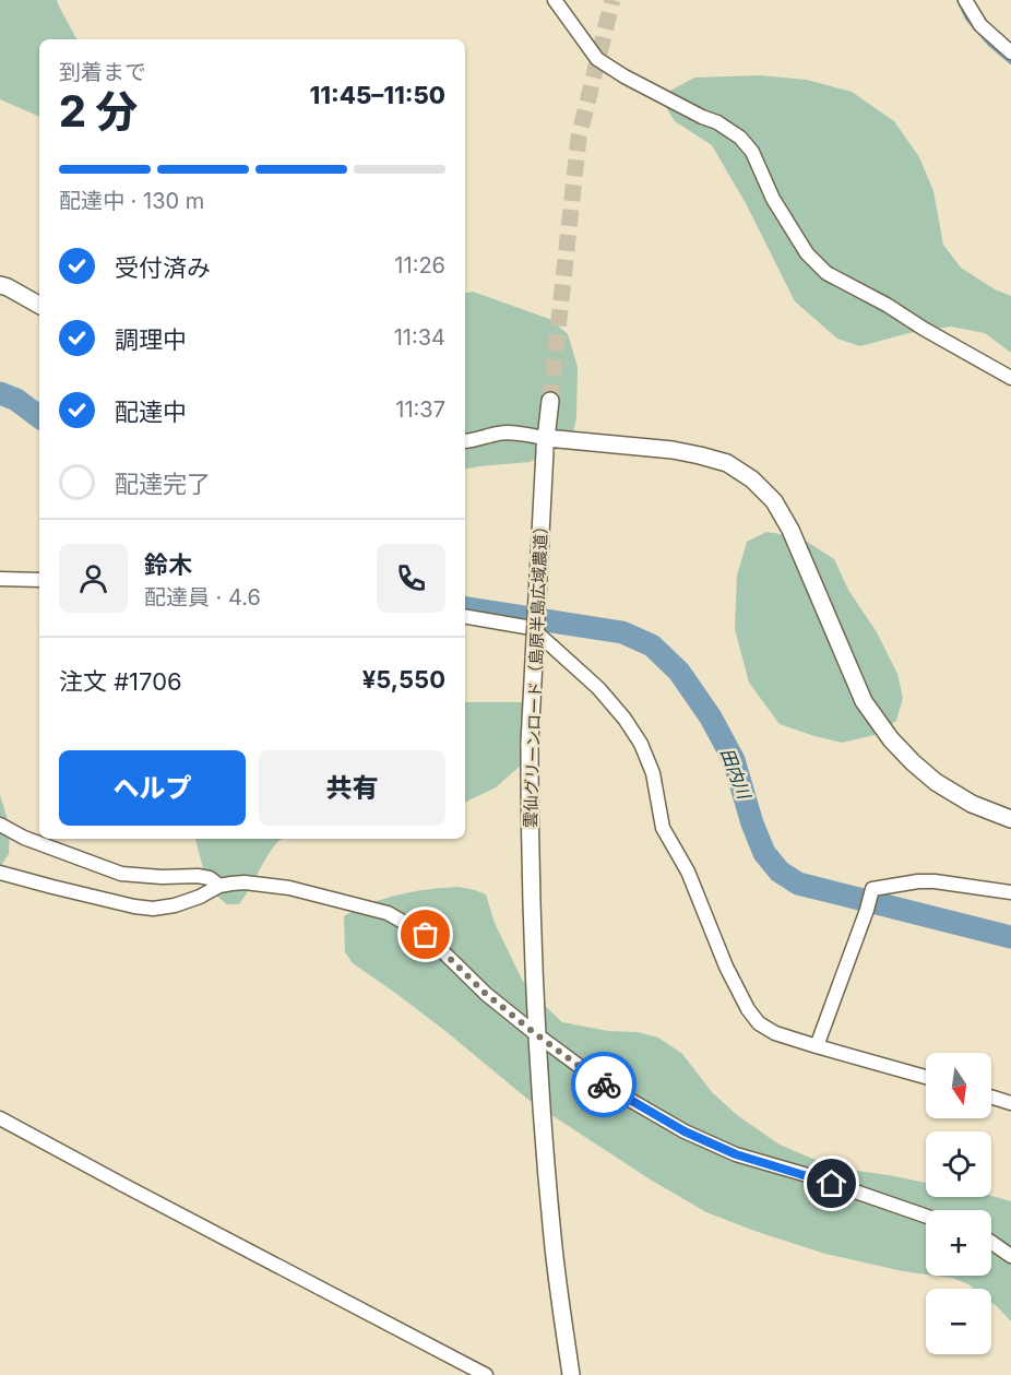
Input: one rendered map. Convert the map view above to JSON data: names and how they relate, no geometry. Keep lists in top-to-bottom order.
{
  "streets": {
    "street": ["雲仙グリーンロード（島原半島広域農道）"]
  },
  "water": ["田内川"],
  "north": "bottom",
  "page": {
    "heading": ["2 分", "到着まで", "11:45–11:50"],
    "panel": [
      "鈴木",
      "配達員 · 4.6",
      "注文 #1706",
      "¥5,550"
    ],
    "bar": "配達中 · 130 m",
    "list": [
      ["受付済み", "11:26"],
      ["調理中", "11:34"],
      ["配達中", "11:37"],
      "配達完了"
    ],
    "buttons": ["ヘルプ", "共有"],
    "map_buttons": ["+", "−"]
  }
}
